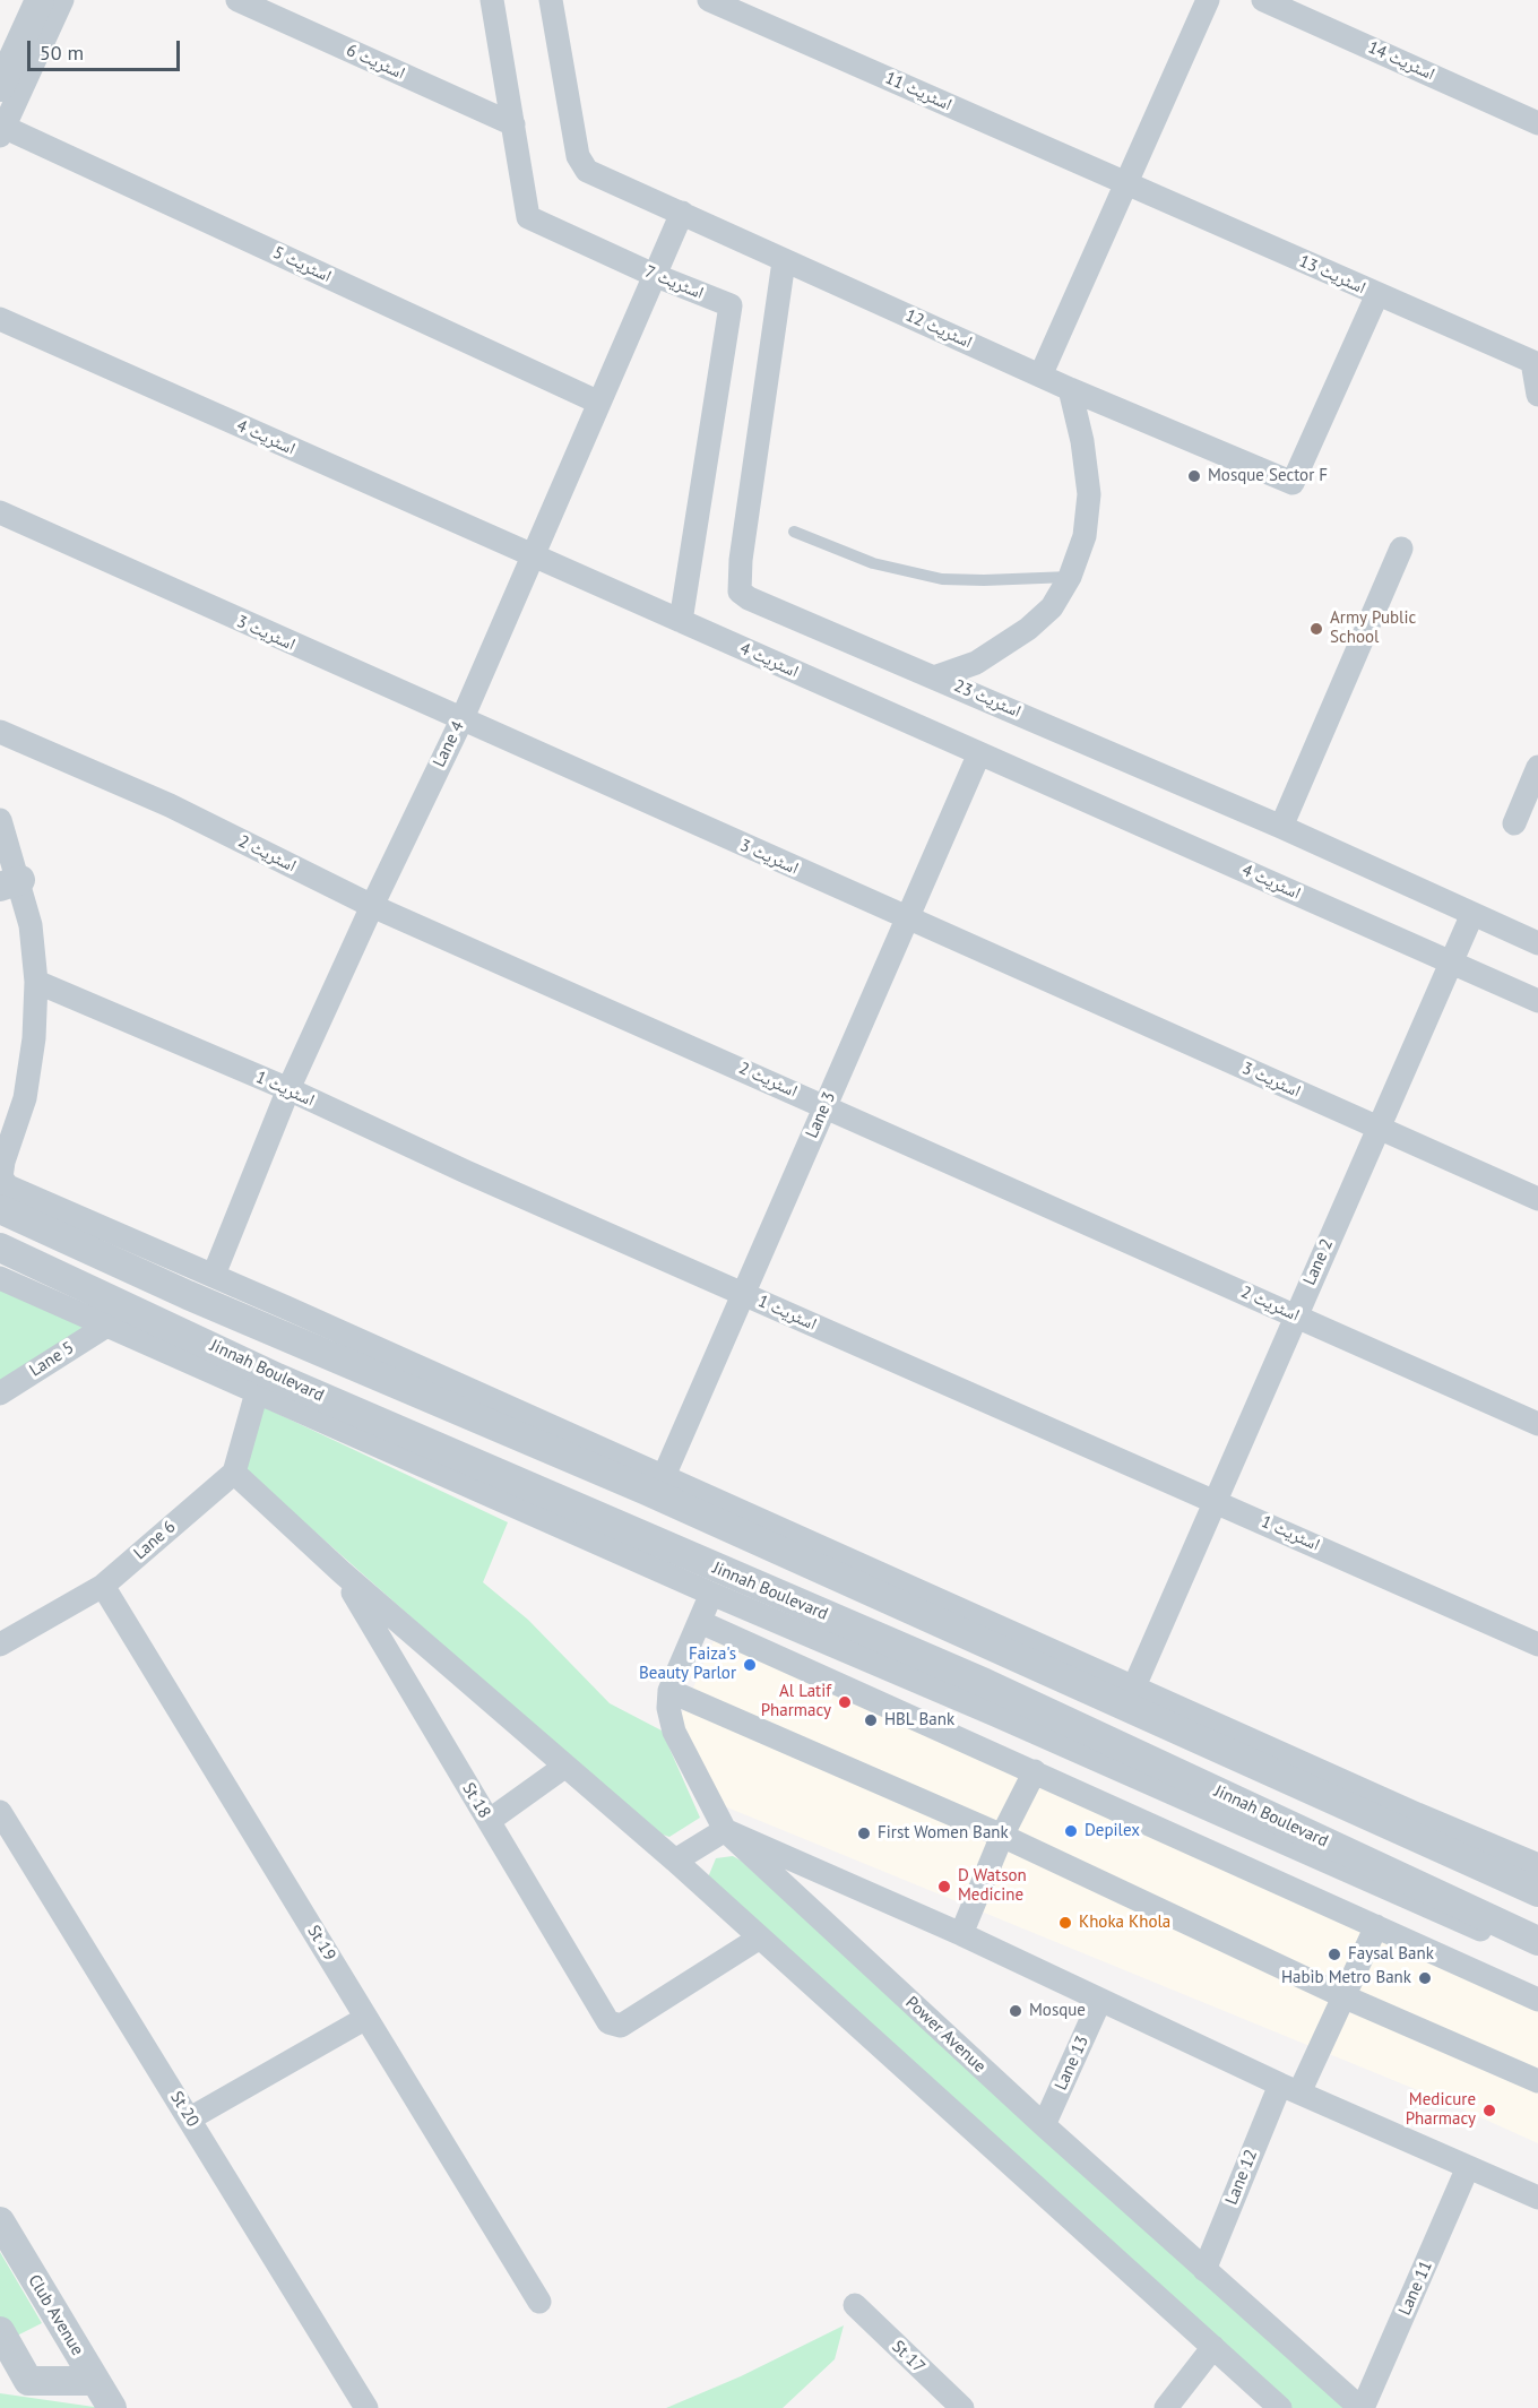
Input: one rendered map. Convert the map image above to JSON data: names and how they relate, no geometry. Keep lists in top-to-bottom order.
{
  "streets": {
    "street": [
      "اسٹریٹ 14",
      "اسٹریٹ 6",
      "اسٹریٹ 11",
      "اسٹریٹ 5",
      "اسٹریٹ 13",
      "اسٹریٹ 7",
      "اسٹریٹ 12",
      "اسٹریٹ 4",
      "اسٹریٹ 3",
      "اسٹریٹ 23",
      "Lane 4",
      "اسٹریٹ 2",
      "اسٹریٹ 1",
      "Lane 3",
      "Lane 2",
      "Lane 5",
      "Jinnah Boulevard",
      "Lane 6",
      "St 18",
      "St 19",
      "Power Avenue",
      "Lane 13",
      "St 20",
      "Lane 12",
      "Lane 11",
      "Club Avenue",
      "St 17"
    ]
  },
  "crossings": [
    ["اسٹریٹ 6", "اسٹریٹ 7"],
    ["اسٹریٹ 11", "اسٹریٹ 13"],
    ["اسٹریٹ 5", "Lane 4"],
    ["اسٹریٹ 13", "اسٹریٹ 12"],
    ["اسٹریٹ 7", "اسٹریٹ 4"],
    ["اسٹریٹ 7", "Lane 4"],
    ["اسٹریٹ 12", "اسٹریٹ 23"],
    ["اسٹریٹ 12", "Lane 4"],
    ["اسٹریٹ 4", "Lane 4"],
    ["اسٹریٹ 4", "Lane 3"],
    ["اسٹریٹ 4", "Lane 2"],
    ["اسٹریٹ 3", "Lane 4"],
    ["اسٹریٹ 3", "Lane 3"],
    ["اسٹریٹ 3", "Lane 2"],
    ["اسٹریٹ 23", "Lane 2"],
    ["Lane 4", "اسٹریٹ 2"],
    ["Lane 4", "اسٹریٹ 1"],
    ["اسٹریٹ 2", "Lane 3"],
    ["اسٹریٹ 2", "Lane 2"],
    ["اسٹریٹ 1", "Lane 3"],
    ["اسٹریٹ 1", "Lane 2"],
    ["Lane 6", "St 19"],
    ["Power Avenue", "Lane 13"],
    ["Power Avenue", "Lane 12"],
    ["Power Avenue", "Lane 11"]
  ],
  "places": [
    "Mosque Sector F",
    "Army Public School",
    "Faiza's Beauty Parlor",
    "Al Latif Pharmacy",
    "HBL Bank",
    "Depilex",
    "First Women Bank",
    "D Watson Medicine",
    "Khoka Khola",
    "Faysal Bank",
    "Habib Metro Bank",
    "Mosque",
    "Medicure Pharmacy"
  ],
  "scale_bar": "50 m"
}
